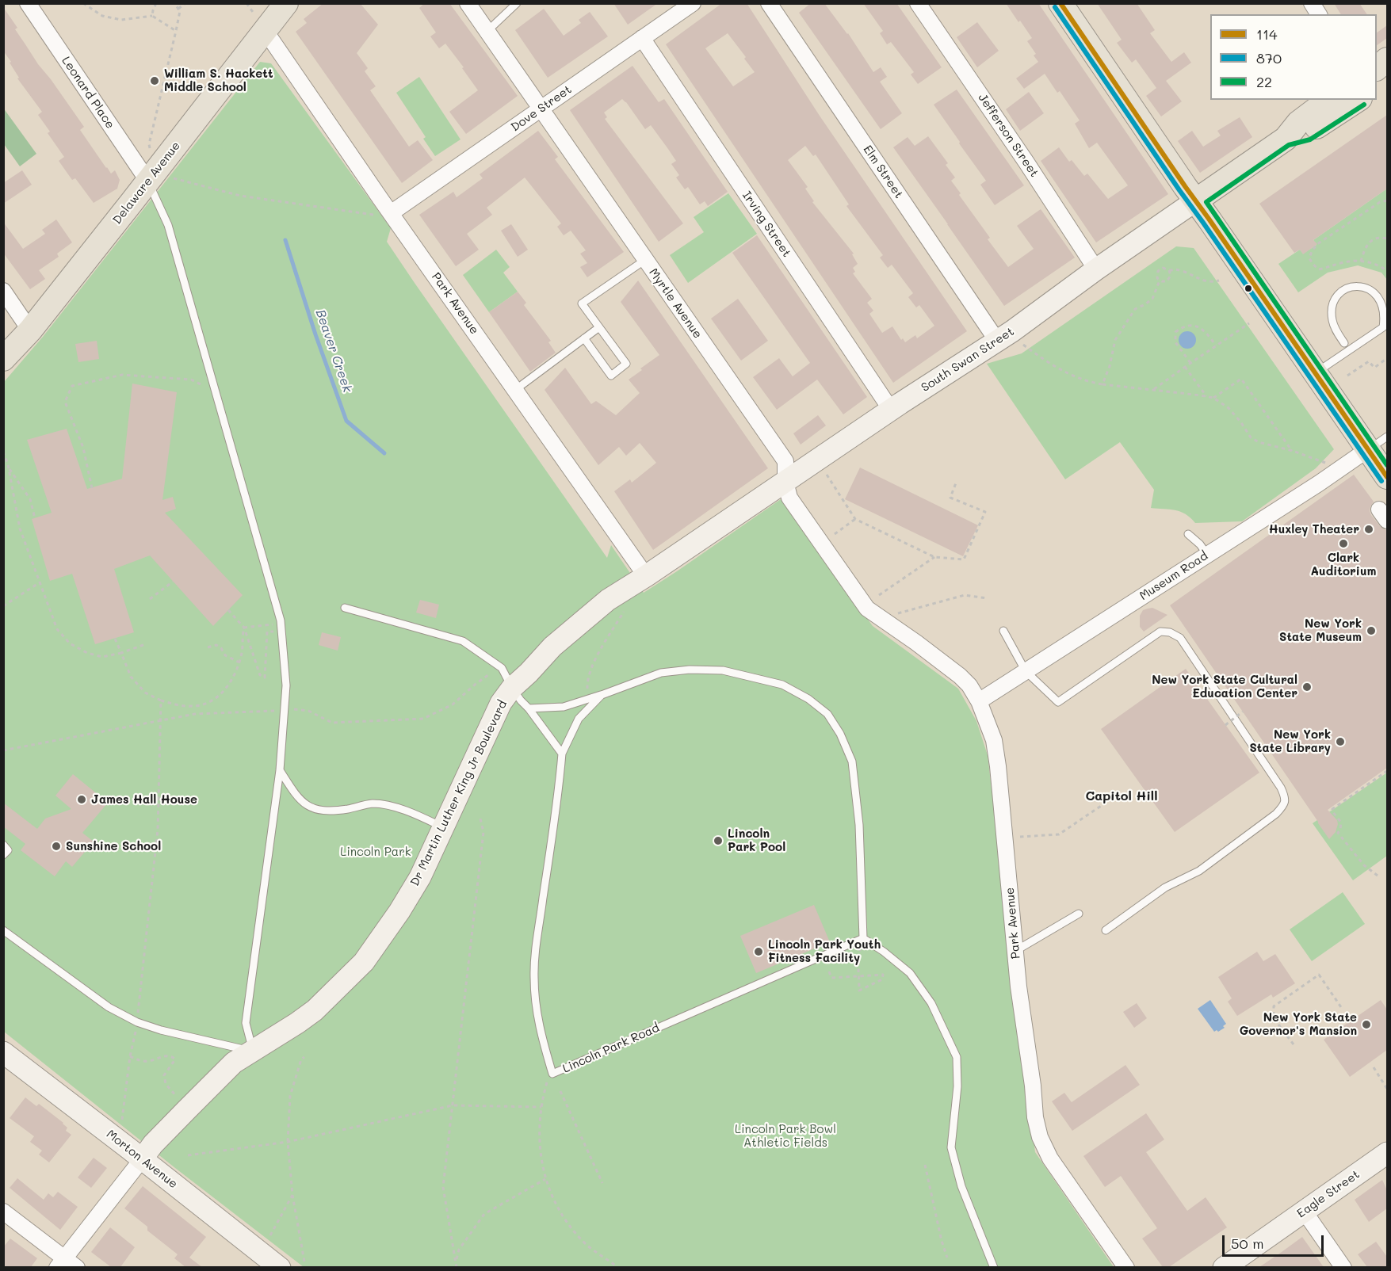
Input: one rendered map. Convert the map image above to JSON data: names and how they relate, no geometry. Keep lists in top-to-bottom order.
{
  "streets": {
    "main road": ["Delaware Avenue", "South Swan Street"],
    "street": [
      "Leonard Place",
      "Dove Street",
      "Jefferson Street",
      "Elm Street",
      "Irving Street",
      "Park Avenue",
      "Myrtle Avenue",
      "Museum Road",
      "Dr Martin Luther King Jr Boulevard",
      "Morton Avenue",
      "Eagle Street"
    ],
    "lane": ["Lincoln Park Road"]
  },
  "crossings": [
    ["Leonard Place", "Delaware Avenue"],
    ["Dove Street", "Irving Street"],
    ["Dove Street", "Park Avenue"],
    ["Dove Street", "Myrtle Avenue"],
    ["Jefferson Street", "South Swan Street"],
    ["Elm Street", "South Swan Street"],
    ["Delaware Avenue", "Park Avenue"],
    ["Irving Street", "South Swan Street"],
    ["Park Avenue", "Myrtle Avenue"],
    ["Park Avenue", "South Swan Street"],
    ["Park Avenue", "Museum Road"],
    ["Park Avenue", "Dr Martin Luther King Jr Boulevard"],
    ["Myrtle Avenue", "South Swan Street"],
    ["South Swan Street", "Dr Martin Luther King Jr Boulevard"],
    ["Dr Martin Luther King Jr Boulevard", "Morton Avenue"]
  ],
  "districts": ["Capitol Hill"],
  "water": ["Beaver Creek"],
  "parks": ["Lincoln Park", "Lincoln Park Bowl Athletic Fields"],
  "places": [
    "William S. Hackett Middle School",
    "Huxley Theater",
    "Clark Auditorium",
    "New York State Museum",
    "New York State Cultural Education Center",
    "New York State Library",
    "James Hall House",
    "Lincoln Park Pool",
    "Sunshine School",
    "Lincoln Park Youth Fitness Facility",
    "New York State Governor's Mansion"
  ],
  "lines": ["transit line 114", "transit line 870", "transit line 22"],
  "legend": ["114", "870", "22"],
  "scale_bar": "50 m"
}
